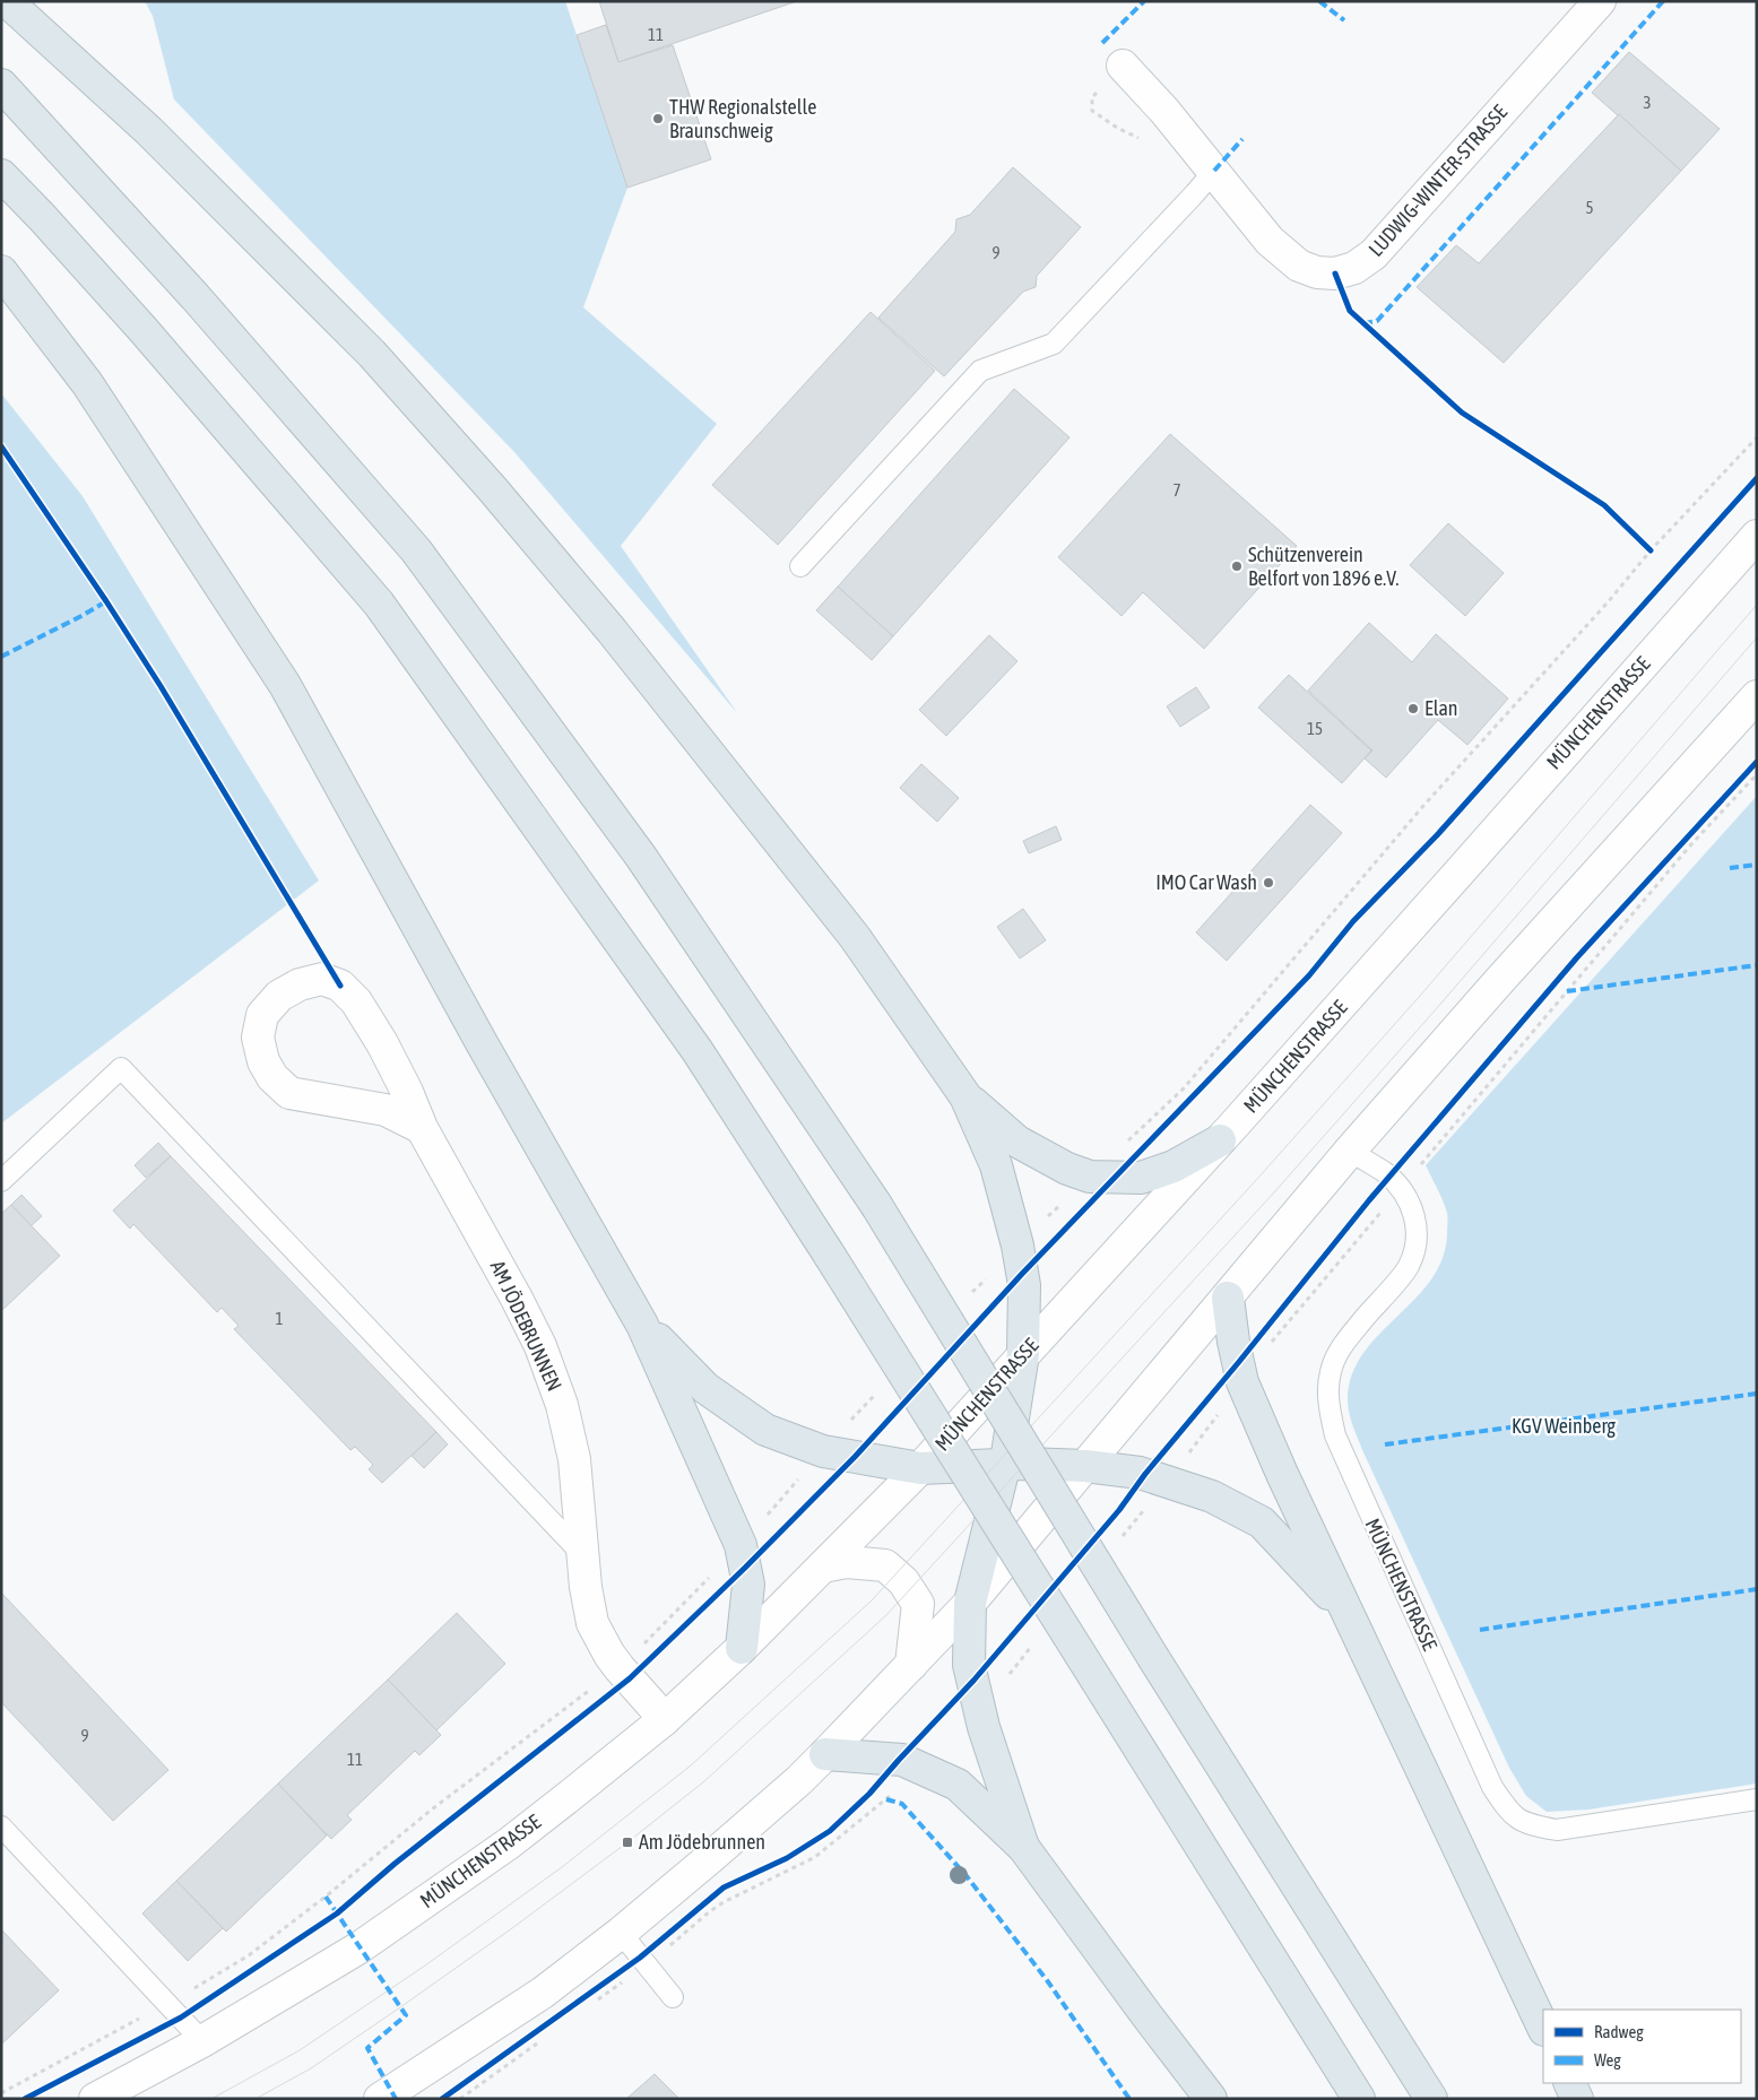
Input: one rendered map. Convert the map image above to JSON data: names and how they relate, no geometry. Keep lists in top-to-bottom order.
{
  "streets": {
    "main road": ["LUDWIG-WINTER-STRASSE", "MÜNCHENSTRASSE", "AM JÖDEBRUNNEN"]
  },
  "crossings": [
    ["MÜNCHENSTRASSE", "AM JÖDEBRUNNEN"]
  ],
  "parks": ["KGV Weinberg"],
  "places": {
    "other": [
      "THW Regionalstelle Braunschweig",
      "Schützenverein Belfort von 1896 e.V.",
      "Elan",
      "IMO Car Wash"
    ],
    "transit": ["Am Jödebrunnen"]
  },
  "house_numbers": [
    "11",
    "3",
    "5",
    "9",
    "7",
    "15",
    "1",
    "9",
    "11"
  ],
  "legend": ["Radweg", "Weg"]
}
